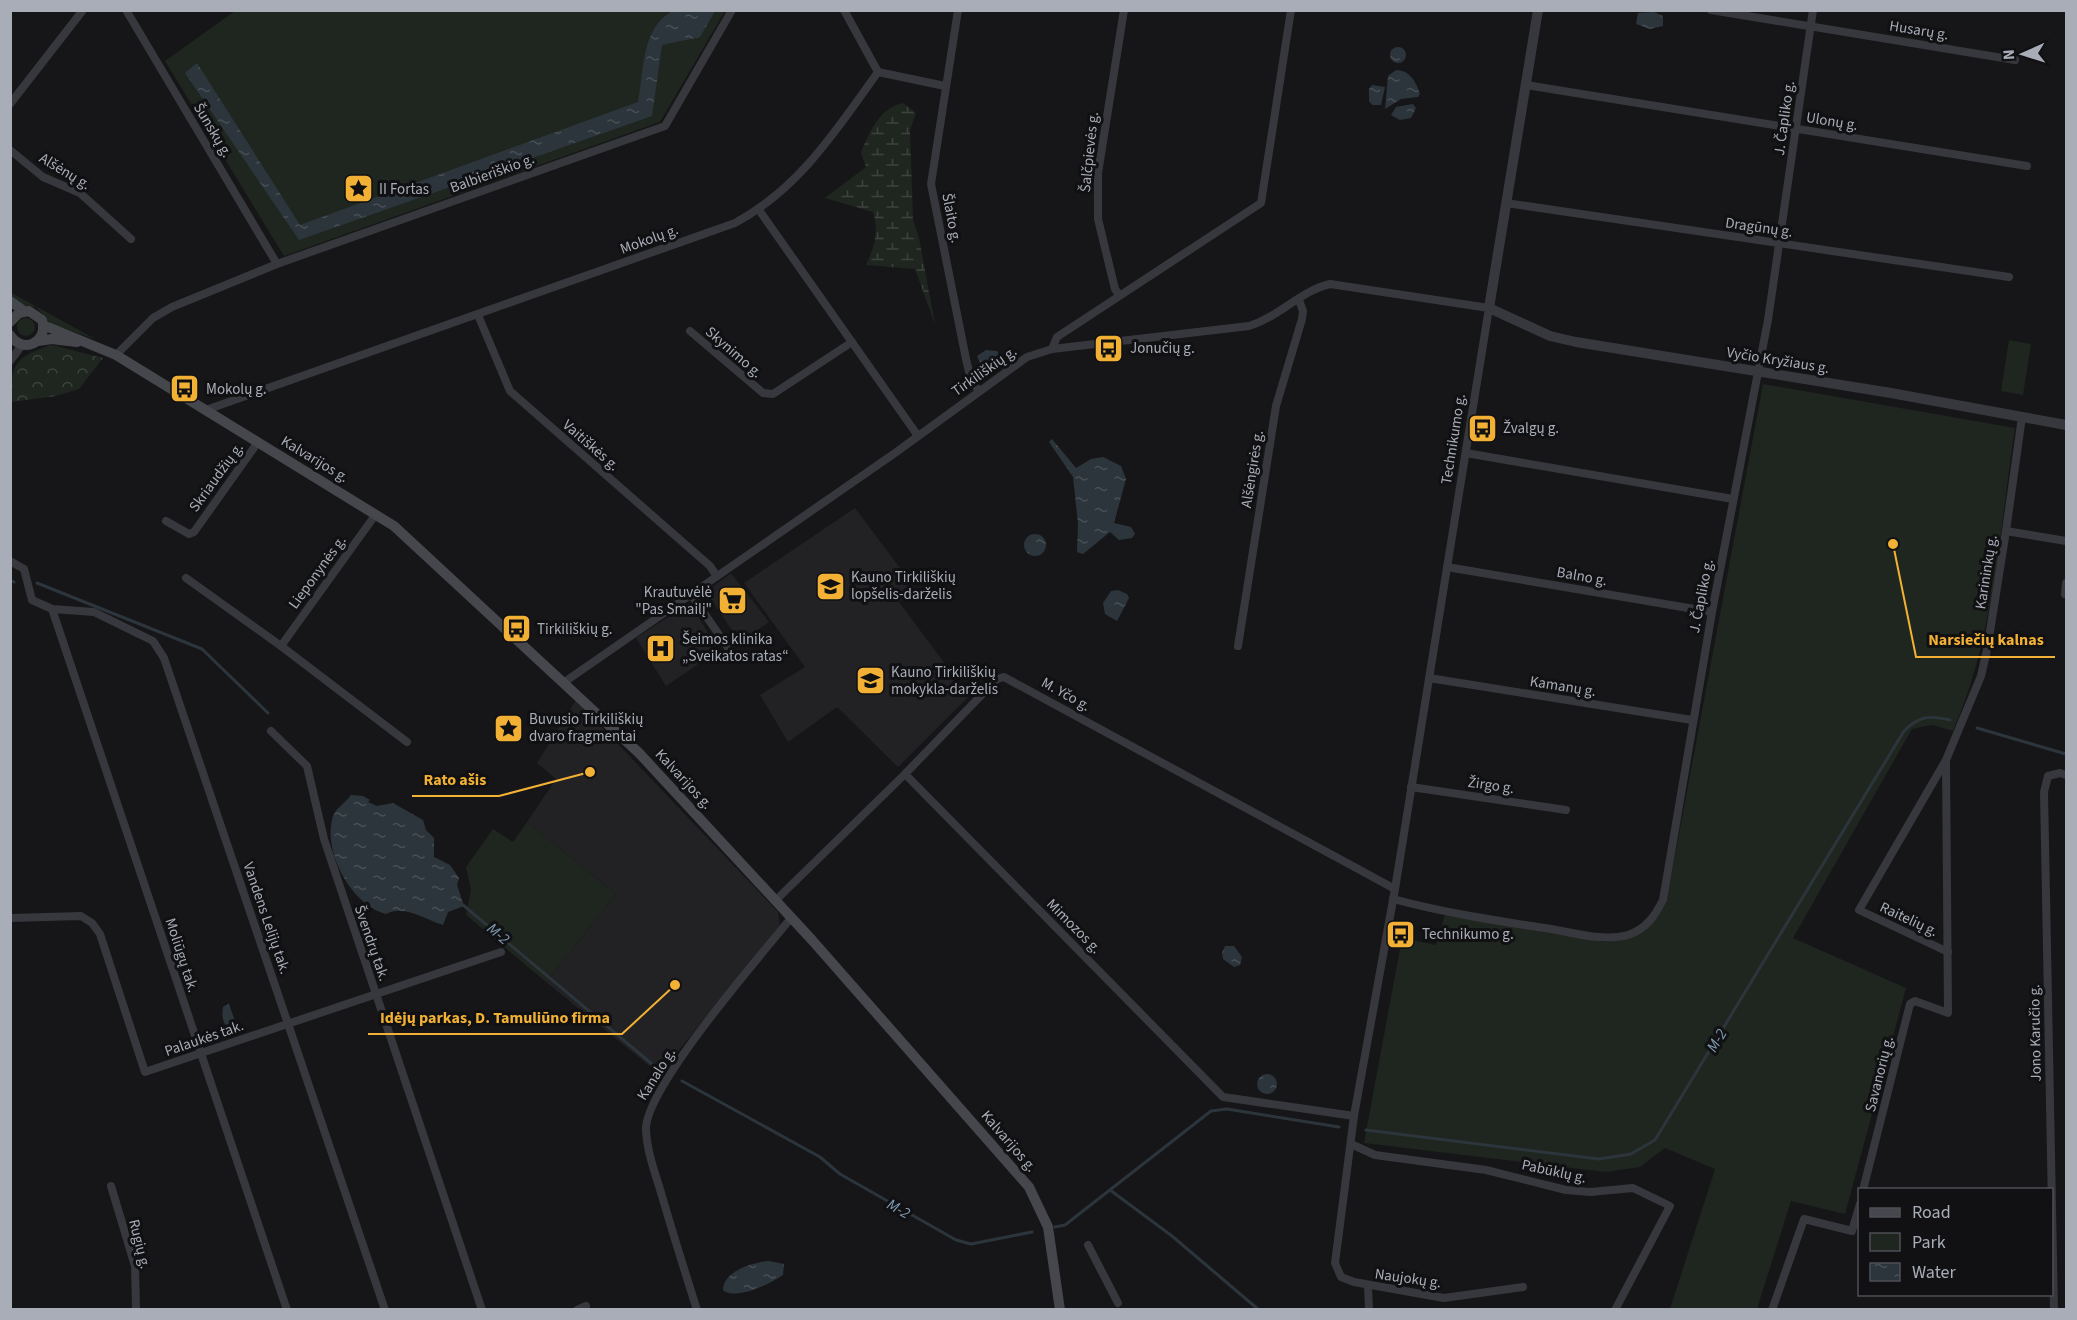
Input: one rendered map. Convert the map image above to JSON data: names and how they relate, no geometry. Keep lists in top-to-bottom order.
{
  "streets": {
    "main road": ["Kalvarijos g."],
    "street": [
      "Husarų g.",
      "J. Čapliko g.",
      "Ulonų g.",
      "Šunskų g.",
      "Šalčpievės g.",
      "Alšėnų g.",
      "Balbieriškio g.",
      "Šlaito g.",
      "Dragūnų g.",
      "Mokolų g.",
      "Skynimo g.",
      "Vyčio Kryžiaus g.",
      "Tirkiliškių g.",
      "Technikumo g.",
      "Vaitiškės g.",
      "Alšėngirės g.",
      "Skriaudžių g.",
      "Lieponynės g.",
      "Karininkų g.",
      "Balno g.",
      "Kamanų g.",
      "M. Yčo g.",
      "Žirgo g.",
      "Vandens Lelijų tak.",
      "Raitelių g.",
      "Mimozos g.",
      "Švendrų tak.",
      "Moliūgų tak.",
      "Jono Karučio g.",
      "Palaukės tak.",
      "Kanalo g.",
      "Savanorių g.",
      "Pabūklų g.",
      "Rugių g.",
      "Naujokų g."
    ]
  },
  "crossings": [
    ["Husarų g.", "J. Čapliko g."],
    ["J. Čapliko g.", "Ulonų g."],
    ["J. Čapliko g.", "Dragūnų g."],
    ["J. Čapliko g.", "Vyčio Kryžiaus g."],
    ["J. Čapliko g.", "Technikumo g."],
    ["J. Čapliko g.", "Balno g."],
    ["J. Čapliko g.", "Kamanų g."],
    ["Ulonų g.", "Technikumo g."],
    ["Šunskų g.", "Balbieriškio g."],
    ["Šalčpievės g.", "Tirkiliškių g."],
    ["Balbieriškio g.", "Kalvarijos g."],
    ["Šlaito g.", "Tirkiliškių g."],
    ["Dragūnų g.", "Technikumo g."],
    ["Mokolų g.", "Vaitiškės g."],
    ["Mokolų g.", "Kalvarijos g."],
    ["Vyčio Kryžiaus g.", "Technikumo g."],
    ["Vyčio Kryžiaus g.", "Karininkų g."],
    ["Tirkiliškių g.", "Vaitiškės g."],
    ["Tirkiliškių g.", "Kalvarijos g."],
    ["Technikumo g.", "Balno g."],
    ["Technikumo g.", "Kamanų g."],
    ["Technikumo g.", "M. Yčo g."],
    ["Technikumo g.", "Žirgo g."],
    ["Technikumo g.", "Mimozos g."],
    ["Technikumo g.", "Pabūklų g."],
    ["Technikumo g.", "Naujokų g."],
    ["Kalvarijos g.", "Skriaudžių g."],
    ["Kalvarijos g.", "Lieponynės g."],
    ["Kalvarijos g.", "M. Yčo g."],
    ["Kalvarijos g.", "Kanalo g."],
    ["Karininkų g.", "Raitelių g."],
    ["M. Yčo g.", "Mimozos g."],
    ["Vandens Lelijų tak.", "Moliūgų tak."],
    ["Vandens Lelijų tak.", "Palaukės tak."],
    ["Raitelių g.", "Savanorių g."],
    ["Švendrų tak.", "Palaukės tak."],
    ["Moliūgų tak.", "Palaukės tak."]
  ],
  "water": ["M-2"],
  "places": {
    "place": ["II Fortas", "Buvusio Tirkiliškių dvaro fragmentai"],
    "bus stop": [
      "Jonučių g.",
      "Mokolų g.",
      "Žvalgų g.",
      "Tirkiliškių g.",
      "Technikumo g."
    ],
    "other": ["Narsiečių kalnas", "Rato ašis", "Idėjų parkas, D. Tamuliūno firma"],
    "school or university": ["Kauno Tirkiliškių lopšelis-darželis", "Kauno Tirkiliškių mokykla-darželis"],
    "supermarket": ["Krautuvėlė \"Pas Smailį\""],
    "hospital": ["Šeimos klinika „Sveikatos ratas“"]
  },
  "legend": ["Road", "Park", "Water"],
  "north": "left"
}
